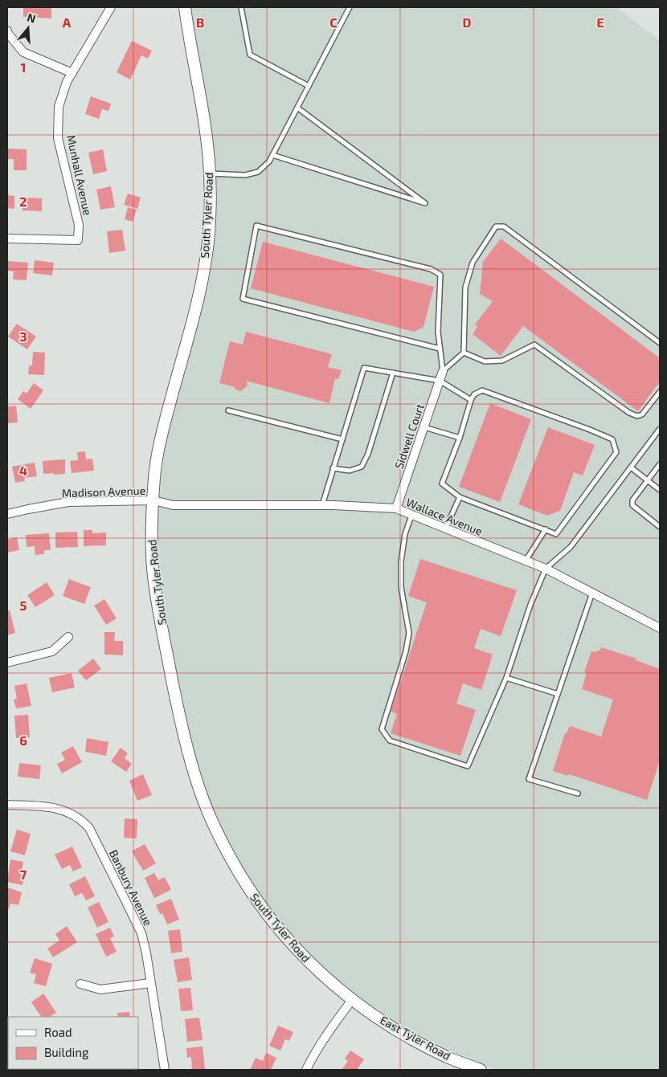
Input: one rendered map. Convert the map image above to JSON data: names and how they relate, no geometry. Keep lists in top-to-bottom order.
{
  "streets": {
    "street": [
      "Munhall Avenue",
      "South Tyler Road",
      "Sidwell Court",
      "Madison Avenue",
      "Wallace Avenue",
      "Banbury Avenue",
      "East Tyler Road"
    ]
  },
  "crossings": [
    ["South Tyler Road", "Madison Avenue"],
    ["South Tyler Road", "Wallace Avenue"],
    ["South Tyler Road", "East Tyler Road"],
    ["Sidwell Court", "Wallace Avenue"],
    ["Madison Avenue", "Wallace Avenue"]
  ],
  "legend": ["Road", "Building"],
  "north": "top",
  "grid": {
    "columns": [
      "A",
      "B",
      "C",
      "D",
      "E"
    ],
    "rows": [
      "1",
      "2",
      "3",
      "4",
      "5",
      "6",
      "7"
    ]
  }
}
